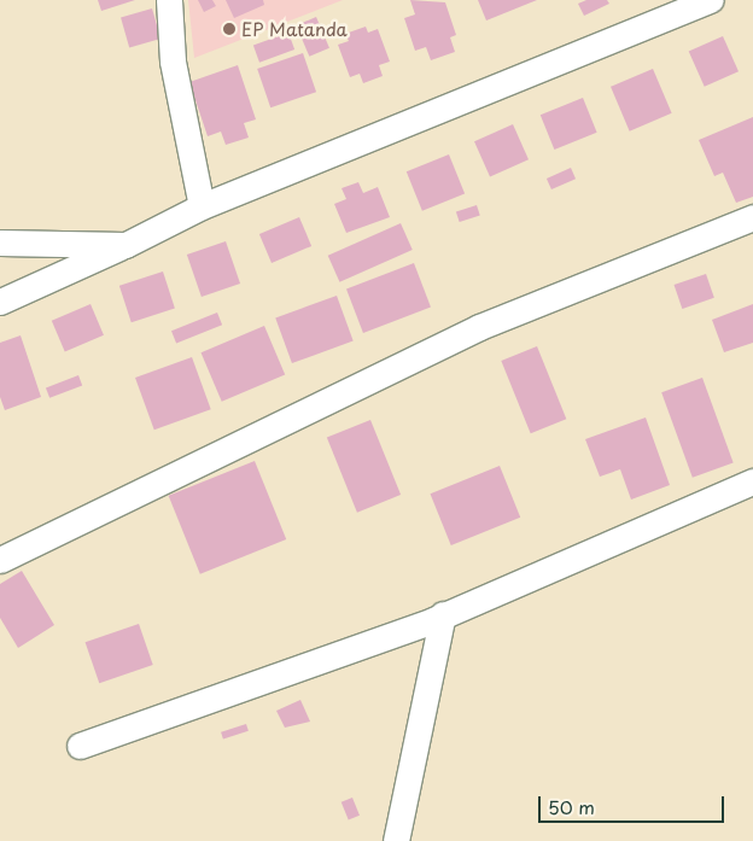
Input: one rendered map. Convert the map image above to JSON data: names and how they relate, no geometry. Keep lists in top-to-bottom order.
{
  "places": ["EP Matanda"],
  "scale_bar": "50 m"
}
